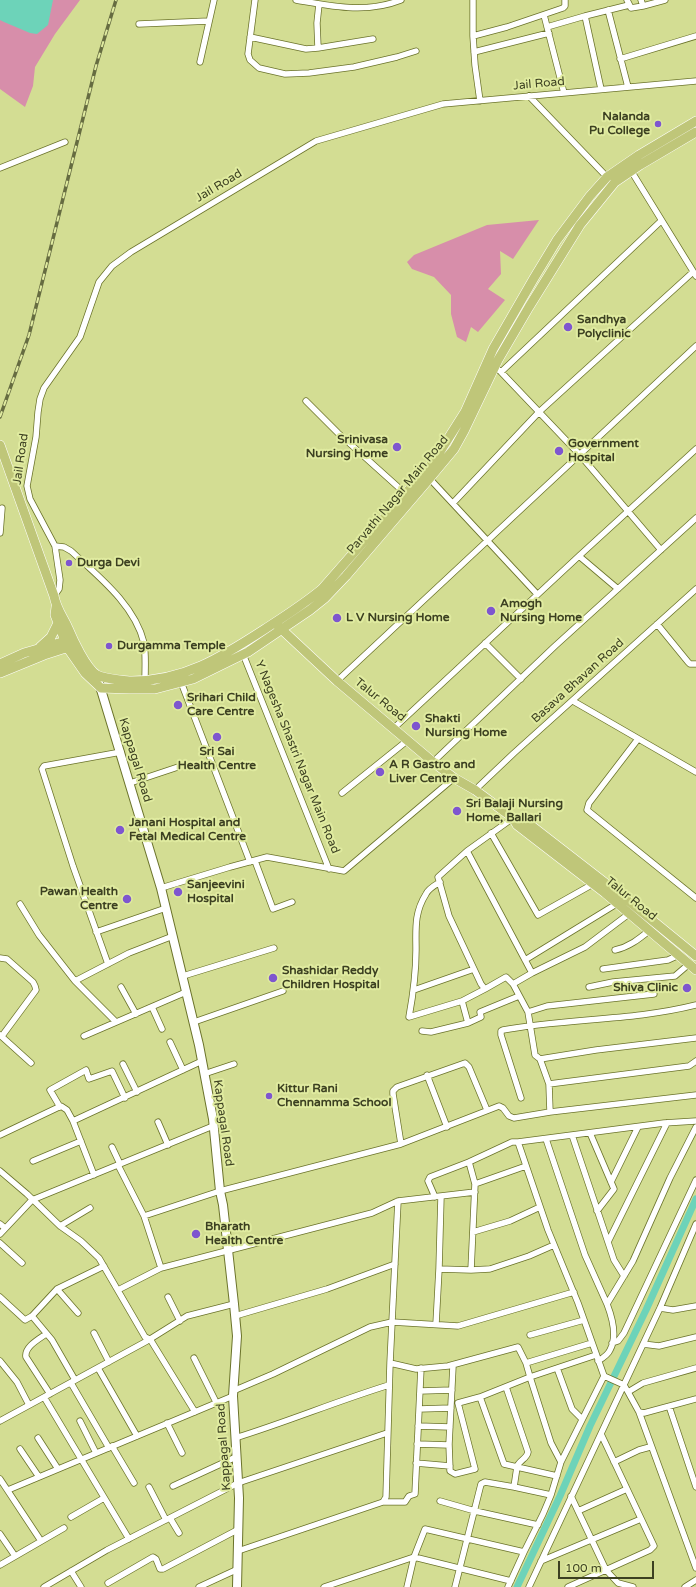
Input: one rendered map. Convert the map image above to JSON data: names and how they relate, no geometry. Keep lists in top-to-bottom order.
{
  "streets": {
    "main road": ["Parvathi Nagar Main Road", "Talur Road", "Kappagal Road"],
    "street": ["Jail Road", "Basava Bhavan Road", "Y Nagesha Shastri Nagar Main Road"]
  },
  "crossings": [
    ["Parvathi Nagar Main Road", "Talur Road"],
    ["Parvathi Nagar Main Road", "Y Nagesha Shastri Nagar Main Road"],
    ["Parvathi Nagar Main Road", "Kappagal Road"],
    ["Basava Bhavan Road", "Talur Road"]
  ],
  "places": [
    "Nalanda Pu College",
    "Sandhya Polyclinic",
    "Srinivasa Nursing Home",
    "Government Hospital",
    "Durga Devi",
    "Amogh Nursing Home",
    "L V Nursing Home",
    "Durgamma Temple",
    "Srihari Child Care Centre",
    "Shakti Nursing Home",
    "Sri Sai Health Centre",
    "A R Gastro and Liver Centre",
    "Sri Balaji Nursing Home, Ballari",
    "Janani Hospital and Fetal Medical Centre",
    "Sanjeevini Hospital",
    "Pawan Health Centre",
    "Shashidar Reddy Children Hospital",
    "Shiva Clinic",
    "Kittur Rani Chennamma School",
    "Bharath Health Centre"
  ],
  "scale_bar": "100 m"
}
